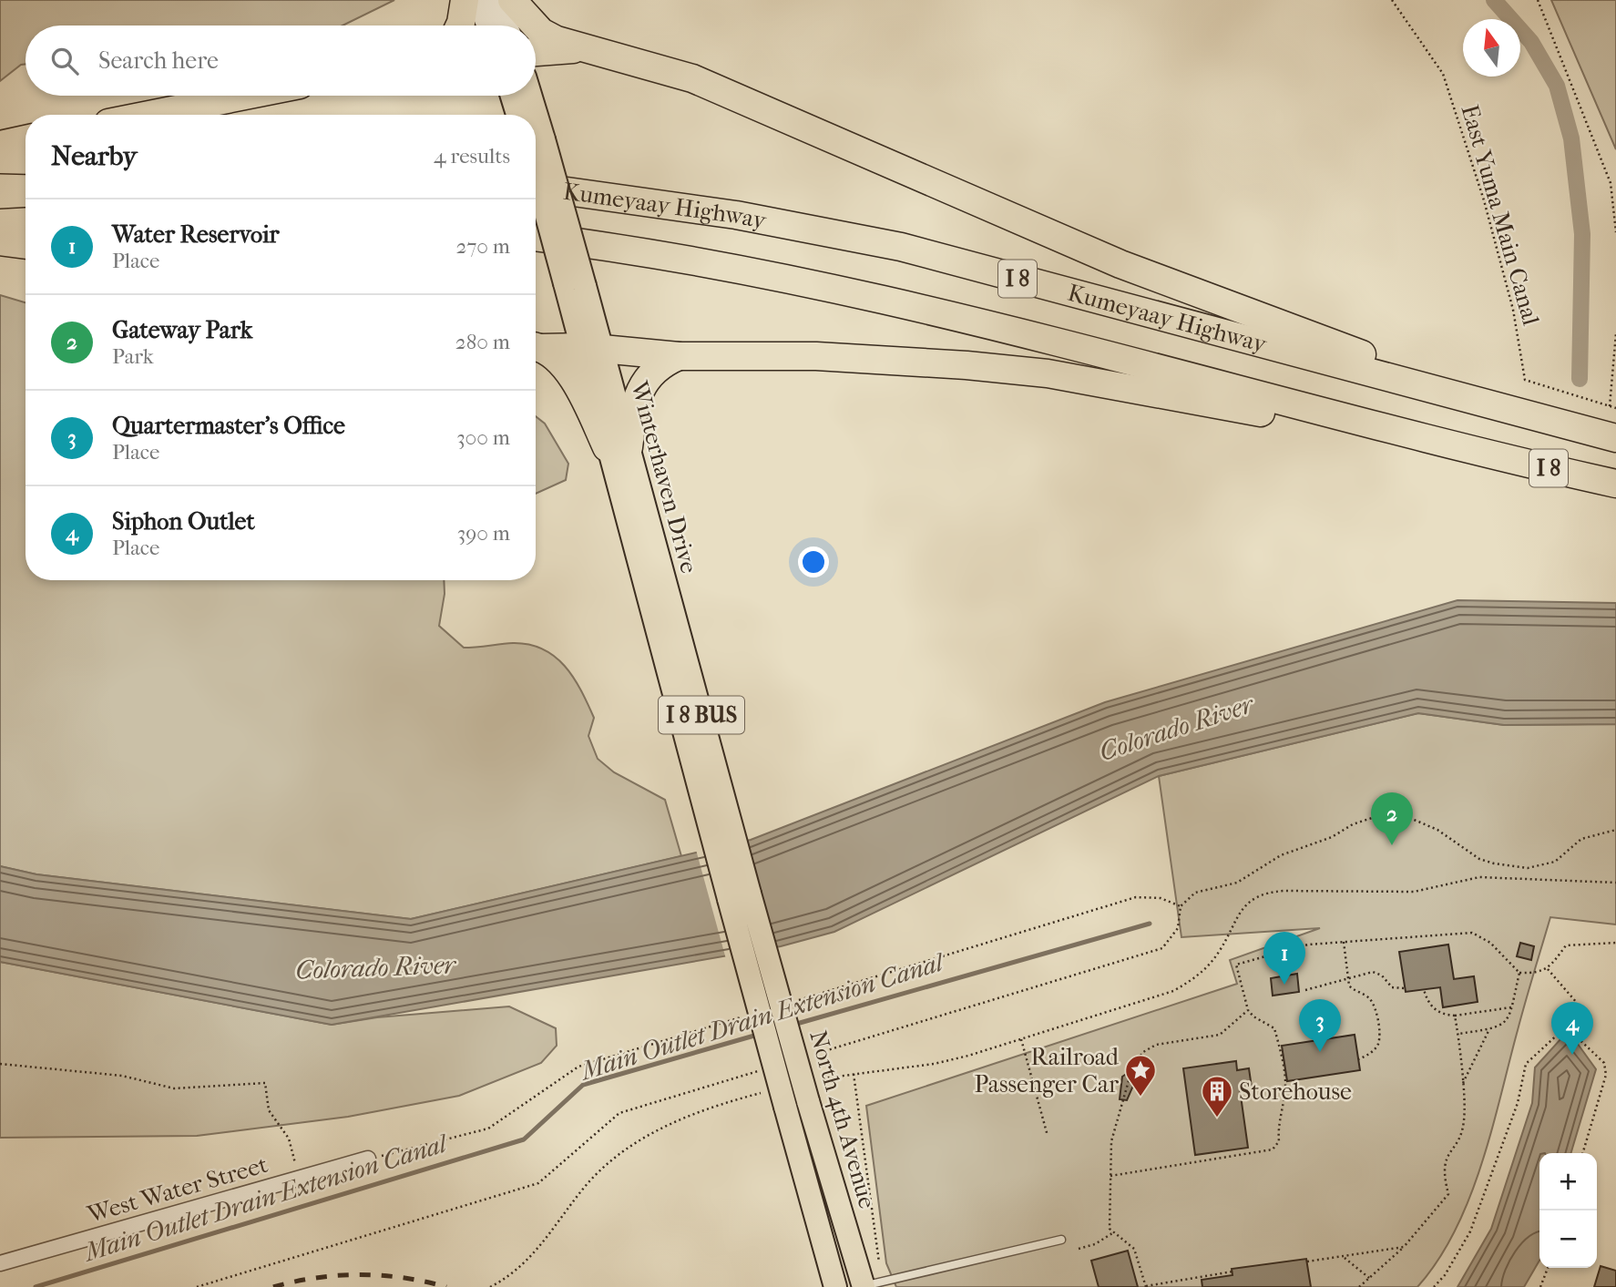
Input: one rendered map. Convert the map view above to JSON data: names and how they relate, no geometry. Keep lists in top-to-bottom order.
{
  "streets": {
    "highway": ["Kumeyaay Highway", "I 8"],
    "main road": ["Winterhaven Drive", "I 8 BUS", "North 4th Avenue"],
    "street": ["West Water Street"],
    "path": ["East Yuma Main Canal"]
  },
  "crossings": [
    ["Winterhaven Drive", "I 8 BUS"],
    ["Winterhaven Drive", "North 4th Avenue"],
    ["I 8 BUS", "North 4th Avenue"]
  ],
  "water": ["Colorado River", "Main Outlet Drain Extension Canal"],
  "places": {
    "place": ["Railroad Passenger Car"],
    "building": ["Storehouse"]
  },
  "north": "top",
  "page": {
    "search": "Search here",
    "heading": ["Nearby", "4 results"],
    "list": [
      {
        "mark": "1",
        "name": "Water Reservoir",
        "note": "Place",
        "value": "270 m"
      },
      {
        "mark": "2",
        "name": "Gateway Park",
        "note": "Park",
        "value": "280 m"
      },
      {
        "mark": "3",
        "name": "Quartermaster's Office",
        "note": "Place",
        "value": "300 m"
      },
      {
        "mark": "4",
        "name": "Siphon Outlet",
        "note": "Place",
        "value": "390 m"
      }
    ],
    "pins": [
      "2",
      "1",
      "3",
      "4"
    ],
    "map_buttons": ["+", "−"]
  }
}
